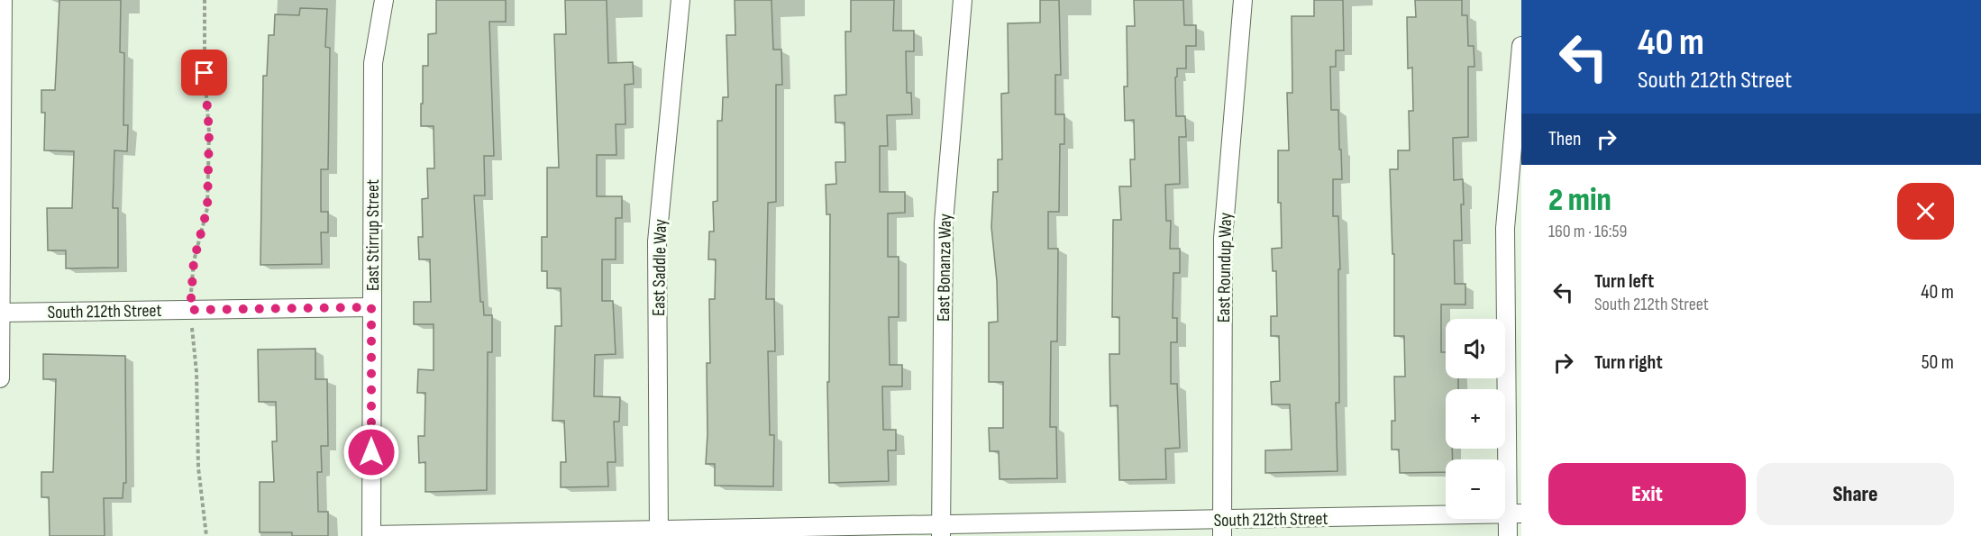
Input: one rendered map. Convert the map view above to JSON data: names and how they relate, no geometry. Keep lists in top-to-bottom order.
{
  "streets": {
    "street": [
      "East Stirrup Street",
      "East Saddle Way",
      "East Bonanza Way",
      "East Roundup Way",
      "South 212th Street"
    ]
  },
  "crossings": [
    ["East Stirrup Street", "South 212th Street"],
    ["East Saddle Way", "South 212th Street"],
    ["East Bonanza Way", "South 212th Street"],
    ["East Roundup Way", "South 212th Street"]
  ],
  "page": {
    "turn": ["40 m", "South 212th Street"],
    "then": "Then",
    "heading": ["2 min", "160 m · 16:59"],
    "list": [
      {
        "name": "Turn left",
        "note": "South 212th Street",
        "value": "40 m"
      },
      {
        "name": "Turn right",
        "value": "50 m"
      }
    ],
    "map_buttons": ["+", "−"],
    "buttons": ["Exit", "Share"]
  }
}
